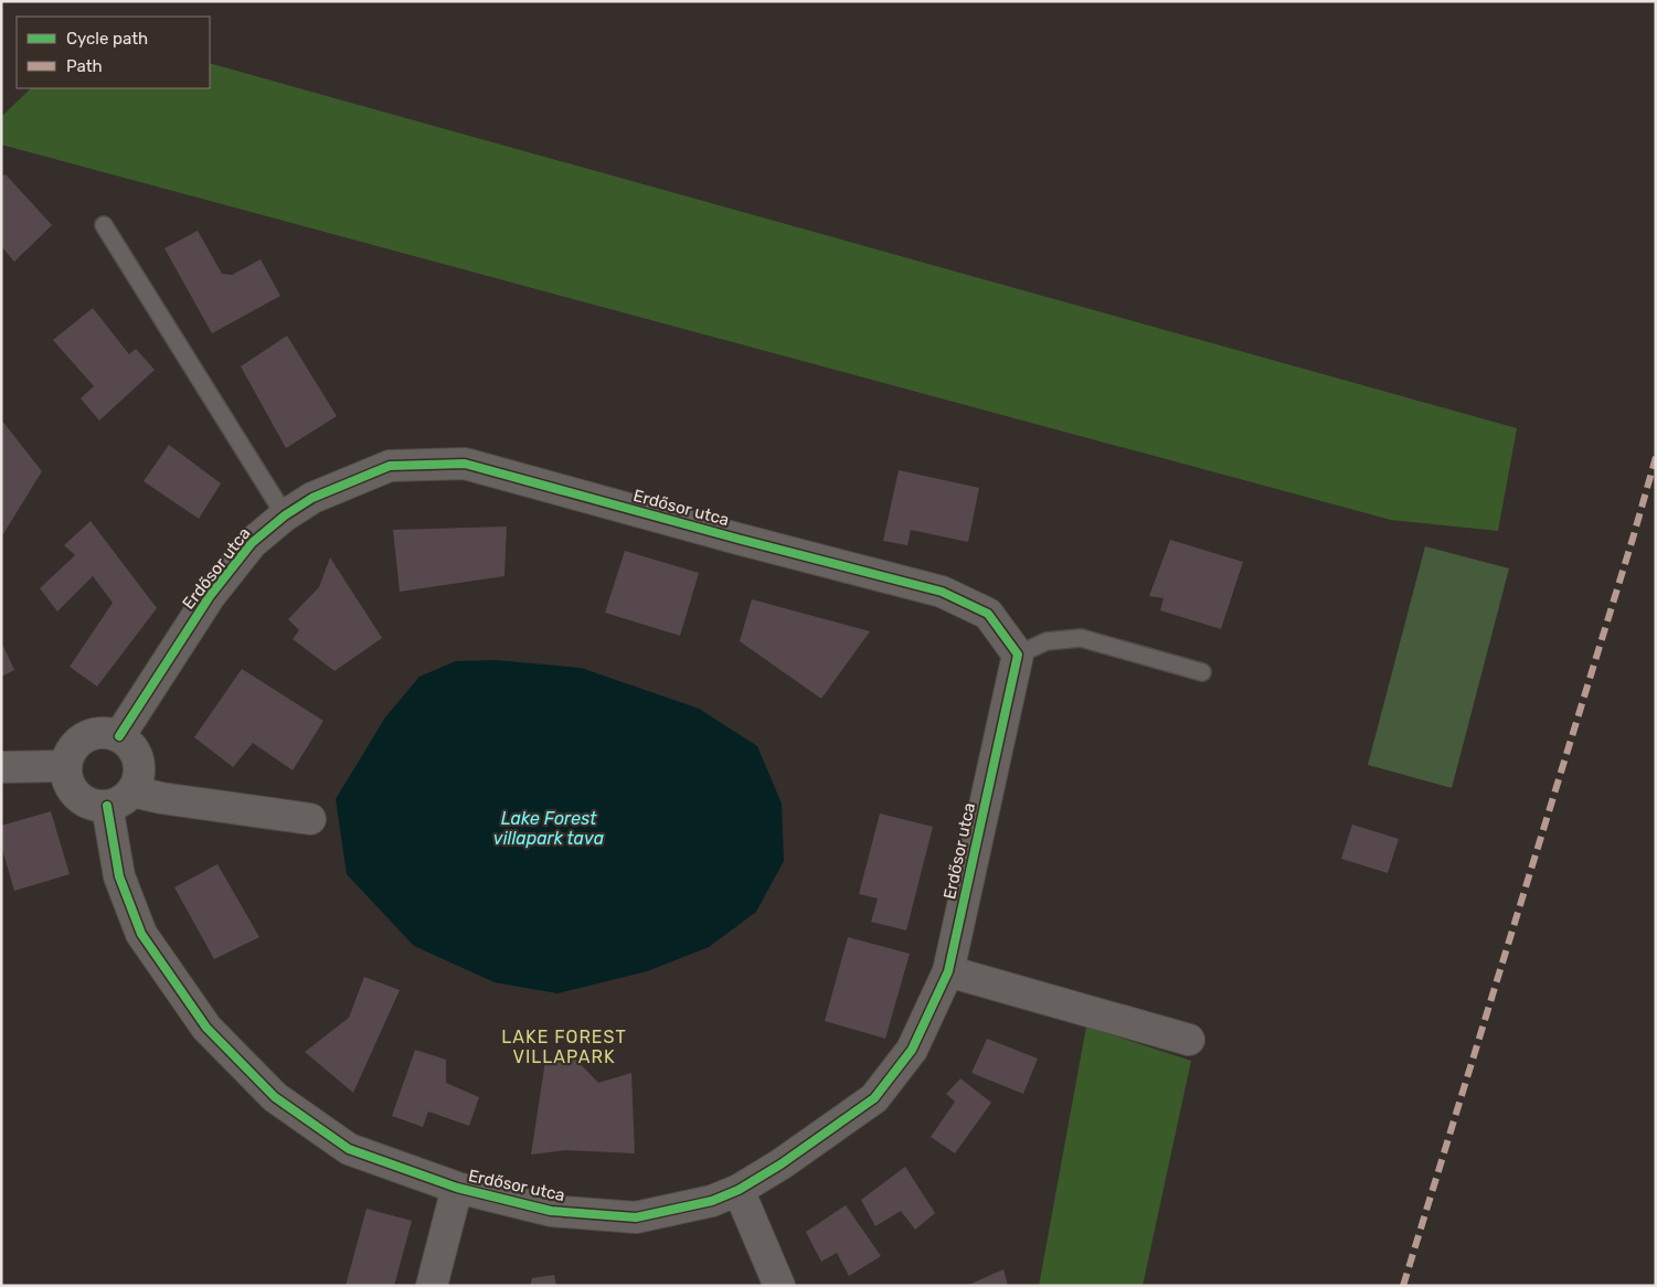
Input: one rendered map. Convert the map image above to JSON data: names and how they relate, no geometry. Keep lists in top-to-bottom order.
{
  "streets": {
    "street": ["Erdősor utca"]
  },
  "districts": ["LAKE FOREST VILLAPARK"],
  "water": ["Lake Forest villapark tava"],
  "legend": ["Cycle path", "Path"]
}
